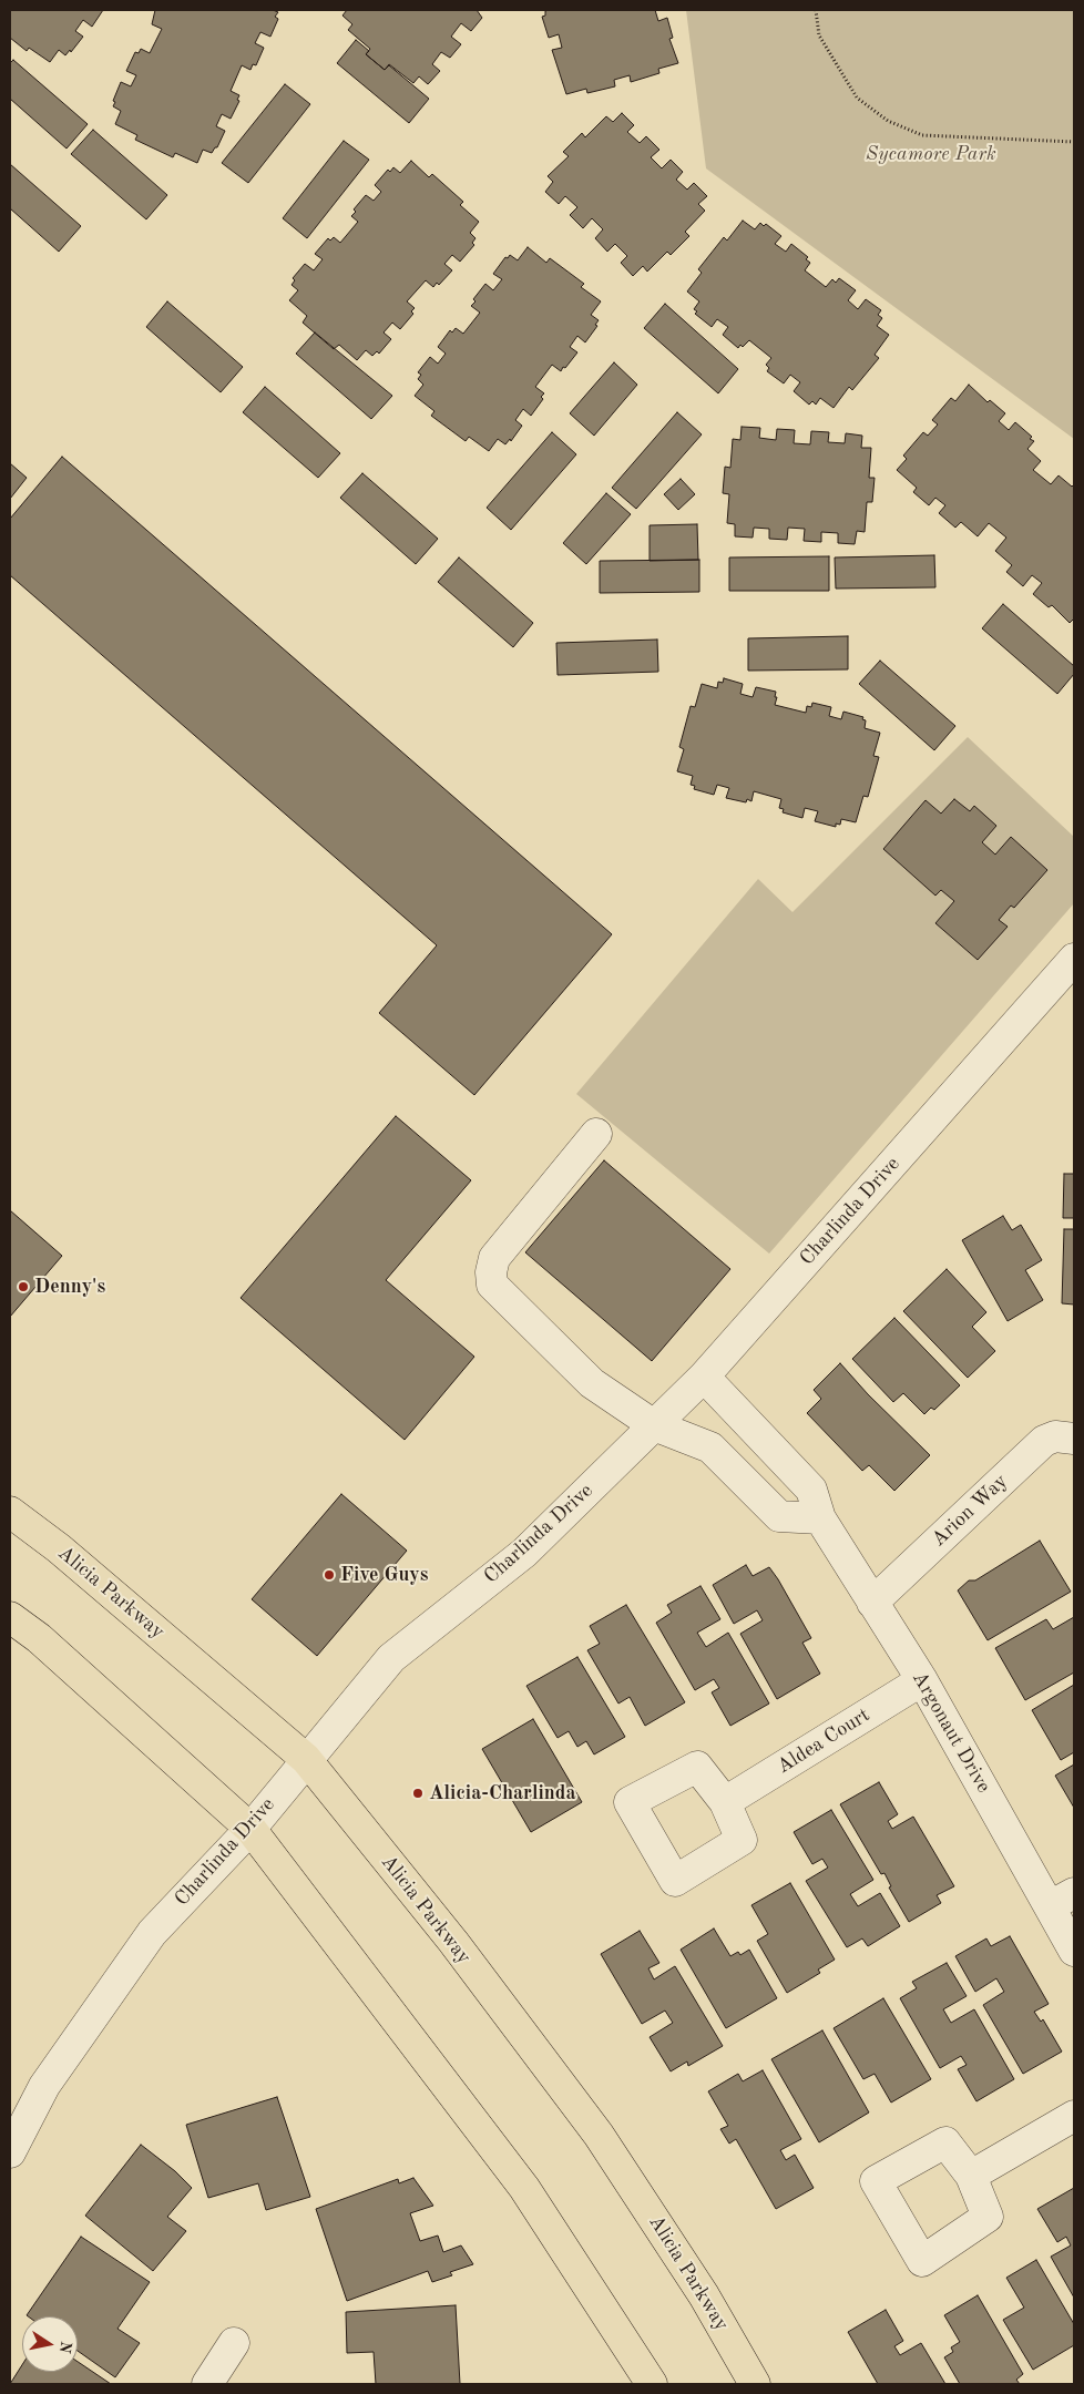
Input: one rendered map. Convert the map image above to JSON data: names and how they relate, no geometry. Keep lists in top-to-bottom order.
{
  "streets": {
    "main road": ["Alicia Parkway"],
    "street": [
      "Charlinda Drive",
      "Arion Way",
      "Argonaut Drive",
      "Aldea Court"
    ]
  },
  "crossings": [
    ["Charlinda Drive", "Alicia Parkway"],
    ["Charlinda Drive", "Argonaut Drive"],
    ["Arion Way", "Argonaut Drive"],
    ["Argonaut Drive", "Aldea Court"]
  ],
  "parks": ["Sycamore Park"],
  "places": ["Denny's", "Five Guys", "Alicia-Charlinda"],
  "north": "right"
}
